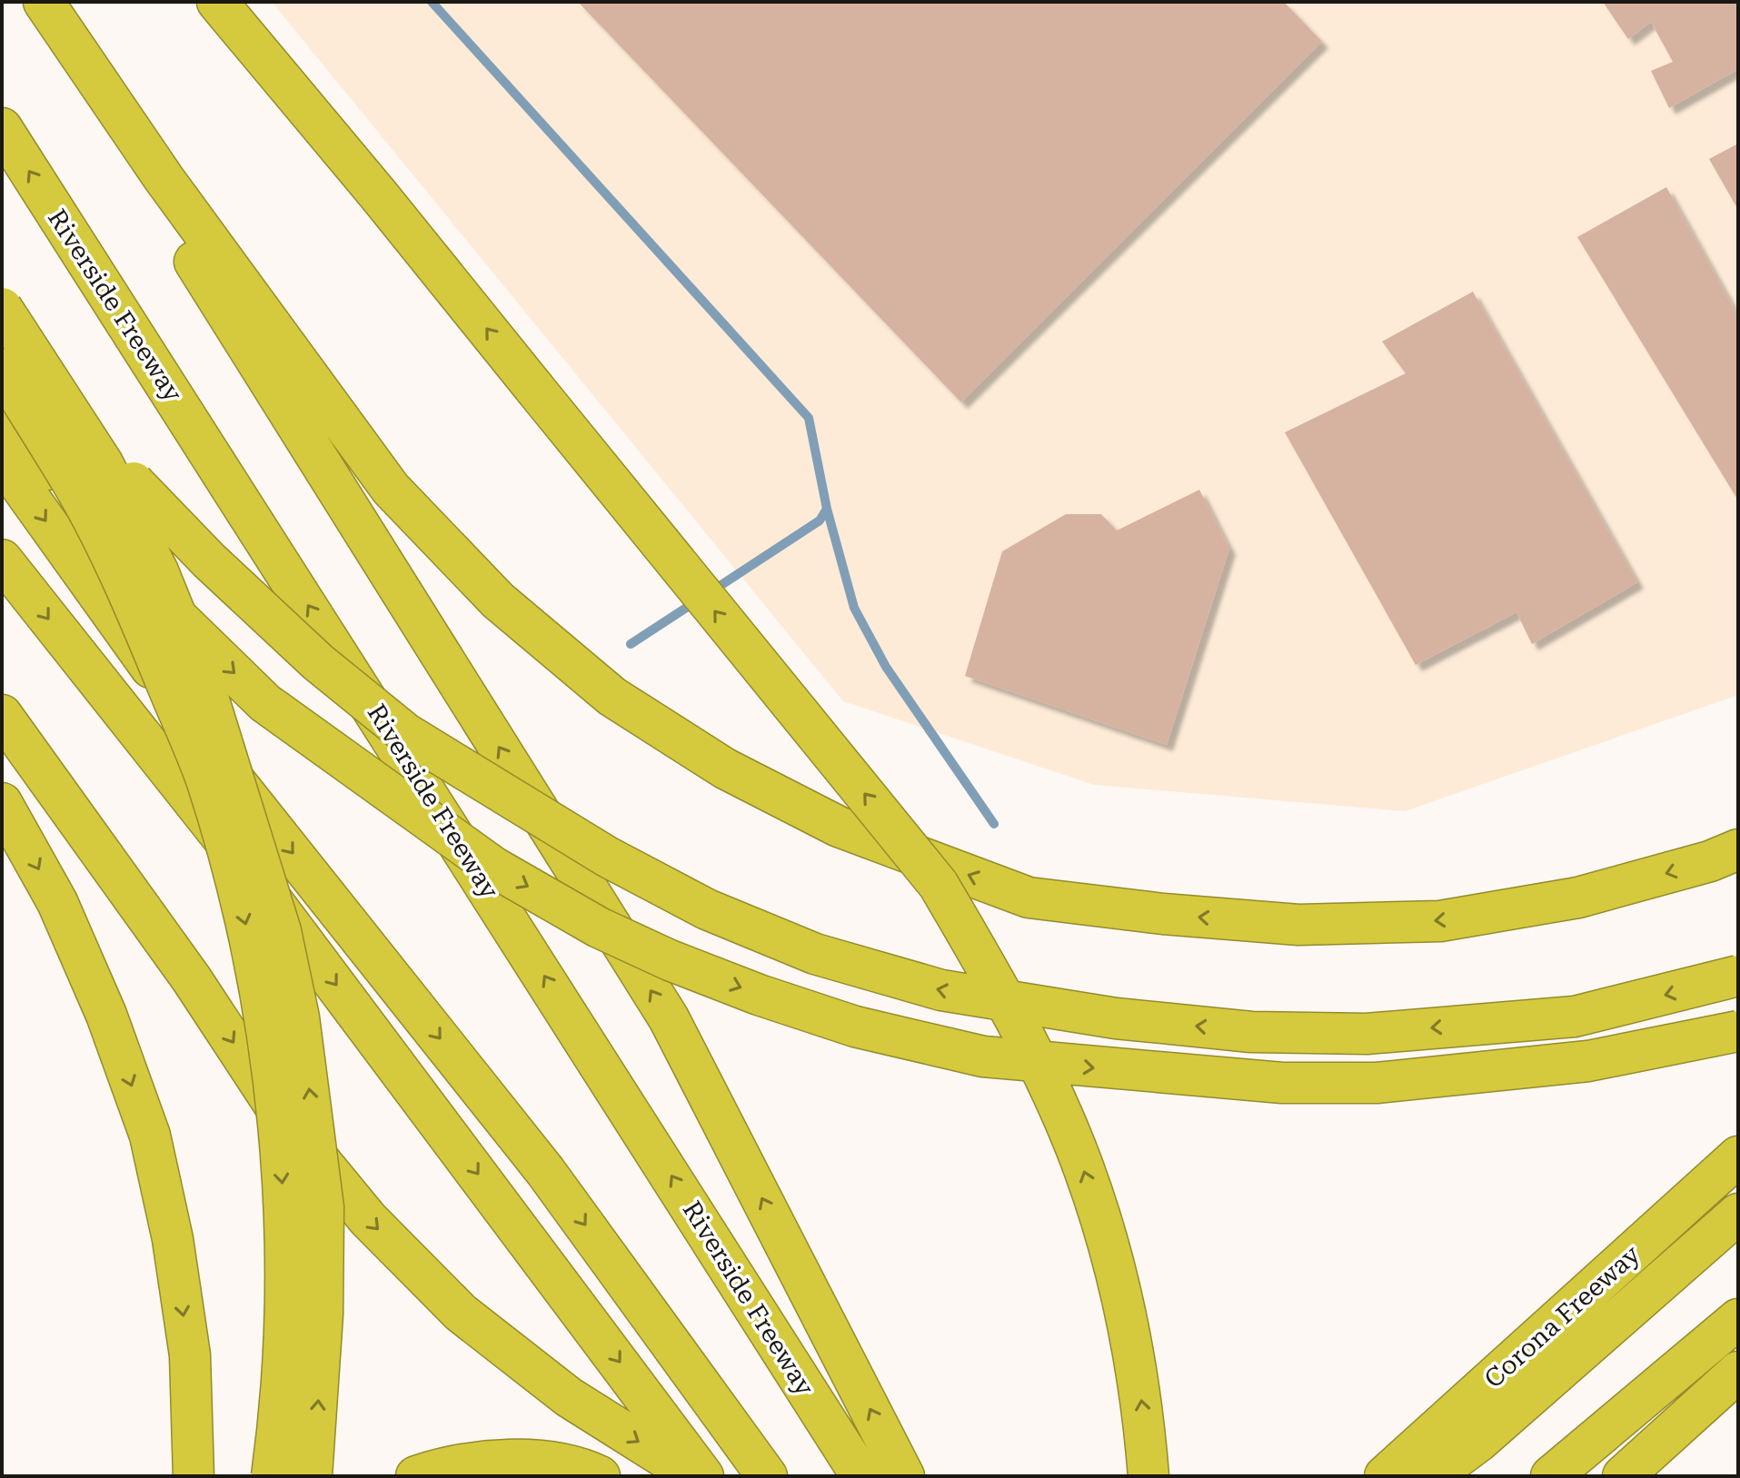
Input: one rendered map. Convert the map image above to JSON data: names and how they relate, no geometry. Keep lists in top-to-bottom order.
{
  "streets": {
    "highway": ["Riverside Freeway", "Corona Freeway"]
  }
}
